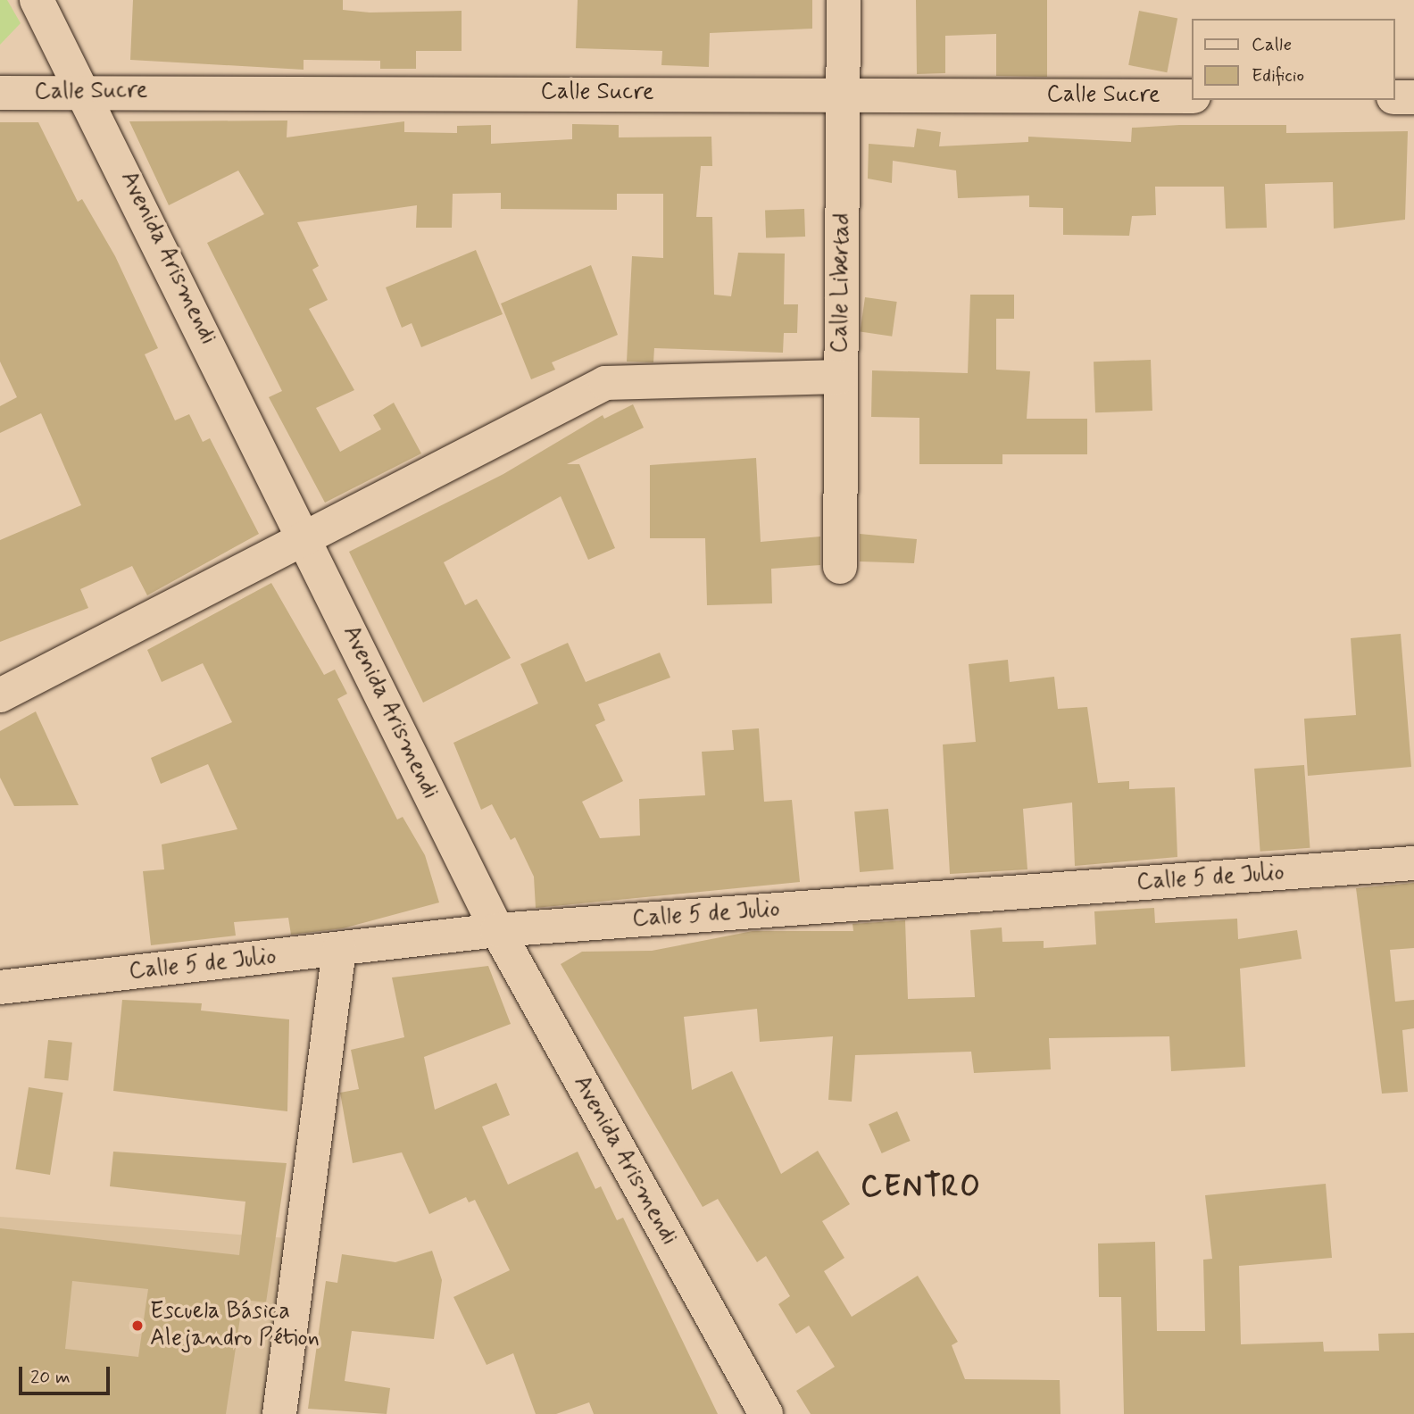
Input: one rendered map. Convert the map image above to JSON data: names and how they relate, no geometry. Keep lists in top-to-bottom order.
{
  "streets": {
    "street": [
      "Calle Sucre",
      "Avenida Arismendi",
      "Calle Libertad",
      "Calle 5 de Julio"
    ]
  },
  "crossings": [
    ["Calle Sucre", "Avenida Arismendi"],
    ["Calle Sucre", "Calle Libertad"],
    ["Avenida Arismendi", "Calle 5 de Julio"]
  ],
  "districts": ["CENTRO"],
  "places": ["Escuela Básica Alejandro Pétion"],
  "legend": ["Calle", "Edificio"],
  "scale_bar": "20 m"
}
